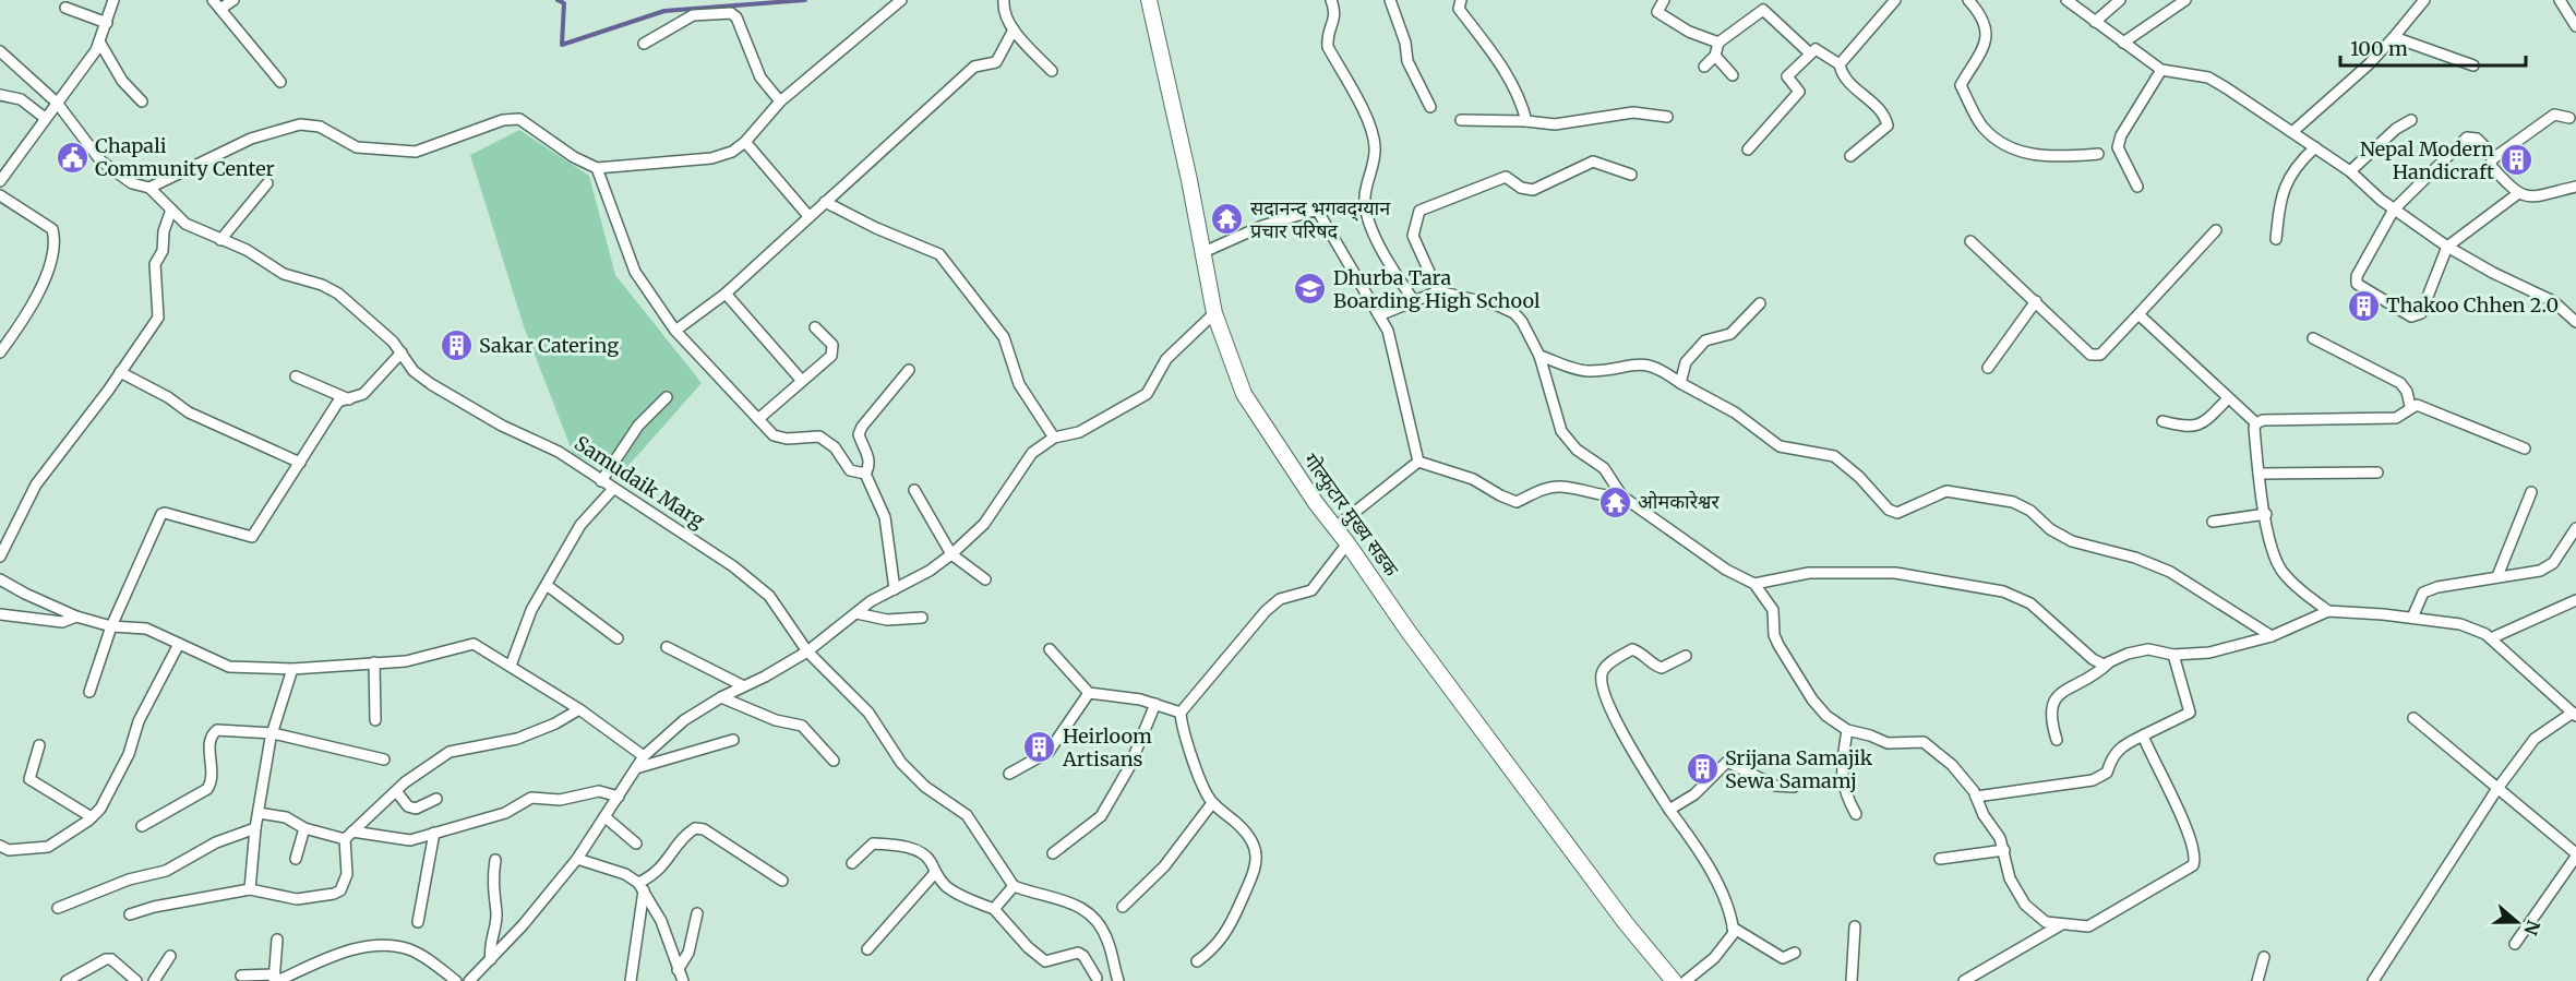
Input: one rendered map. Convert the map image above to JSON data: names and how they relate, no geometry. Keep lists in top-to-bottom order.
{
  "streets": {
    "main road": ["गोल्फुटार मुख्य सडक"],
    "street": ["Samudaik Marg"]
  },
  "places": {
    "public building": ["Chapali Community Center"],
    "building": [
      "Nepal Modern Handicraft",
      "Thakoo Chhen 2.0",
      "Sakar Catering",
      "Heirloom Artisans",
      "Srijana Samajik Sewa Samamj"
    ],
    "temple": ["सदानन्द भगवद्ग्यान प्रचार परिषद", "ओमकारेश्वर"],
    "school or university": ["Dhurba Tara Boarding High School"]
  },
  "scale_bar": "100 m",
  "north": "right"
}
